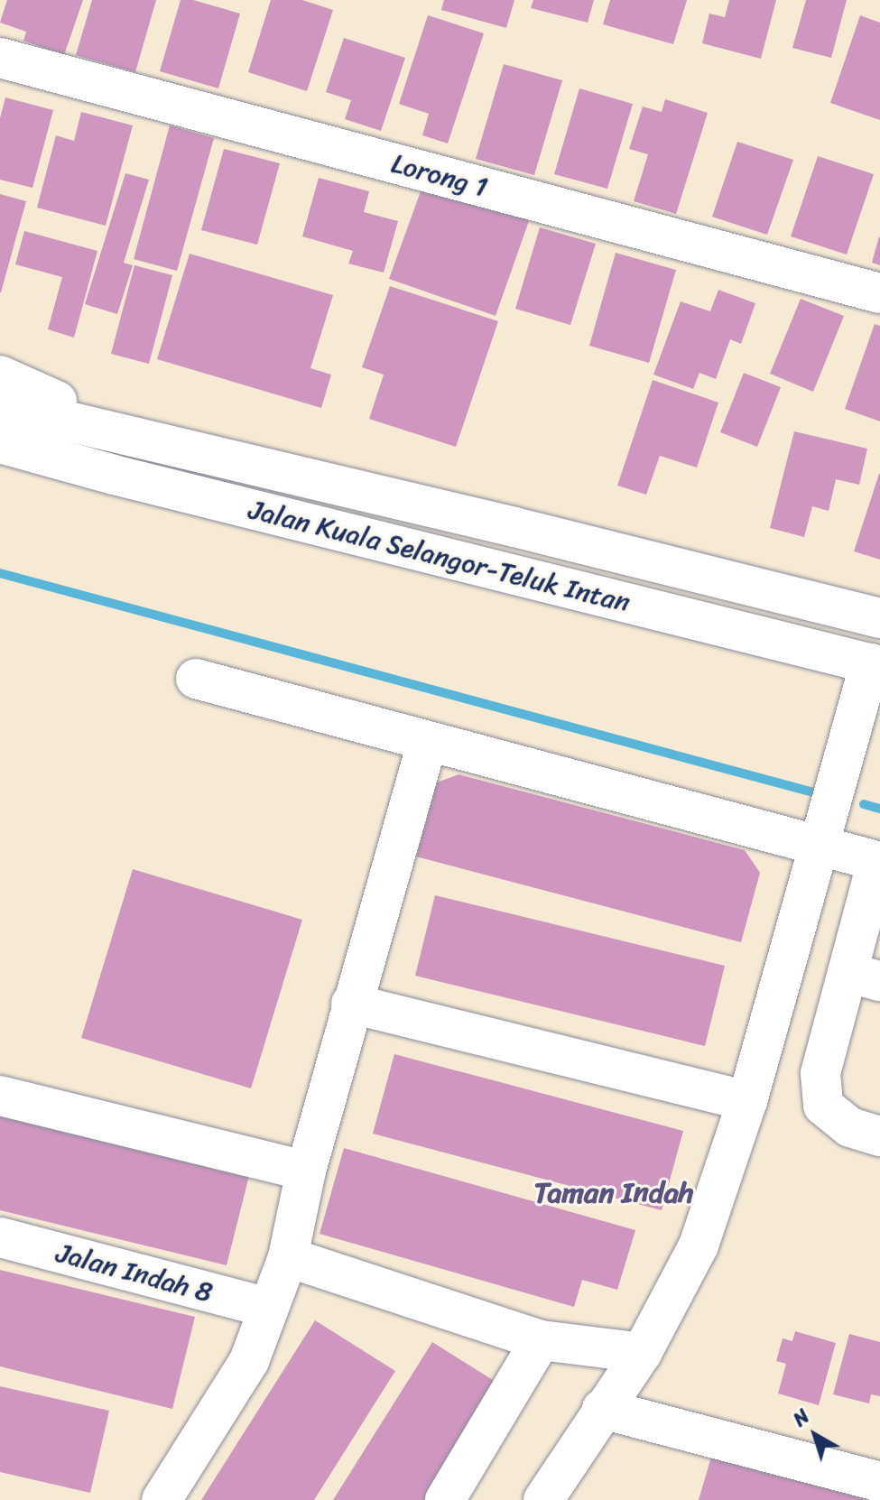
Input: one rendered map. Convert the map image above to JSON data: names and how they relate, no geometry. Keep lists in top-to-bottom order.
{
  "streets": {
    "main road": ["Lorong 1", "Jalan Kuala Selangor-Teluk Intan", "Jalan Indah 8"]
  },
  "districts": ["Taman Indah"],
  "north": "top left"
}
